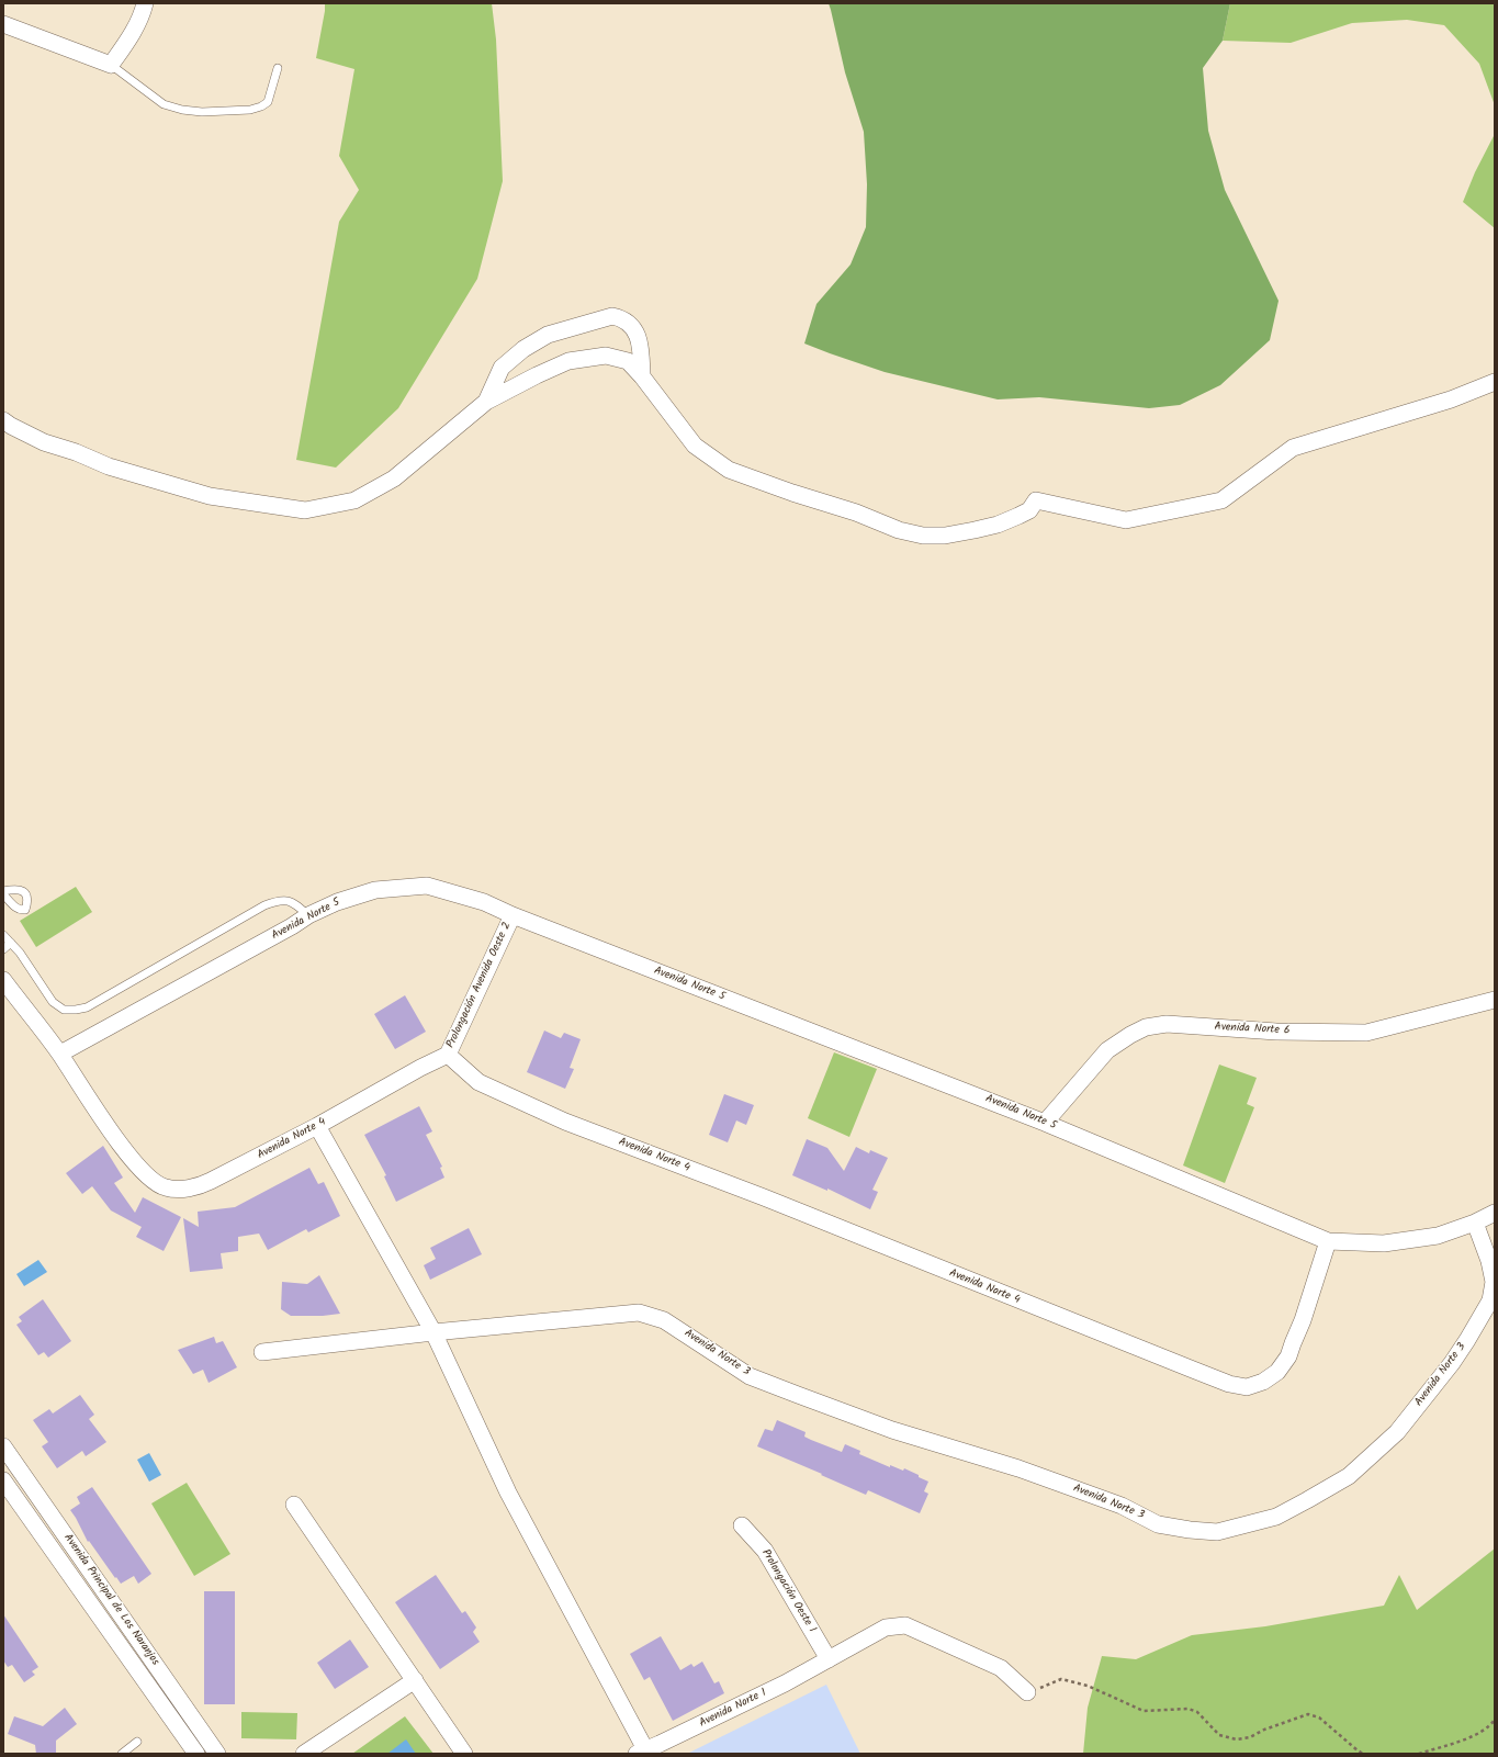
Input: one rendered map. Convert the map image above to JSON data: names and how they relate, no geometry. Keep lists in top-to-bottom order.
{
  "streets": {
    "street": [
      "Avenida Norte 5",
      "Prolongación Avenida Oeste 2",
      "Avenida Norte 6",
      "Avenida Norte 4",
      "Avenida Norte 3",
      "Prolongación Oeste 1",
      "Avenida Principal de Los Naranjos",
      "Avenida Norte 1"
    ]
  },
  "crossings": [
    ["Avenida Norte 5", "Prolongación Avenida Oeste 2"],
    ["Avenida Norte 5", "Avenida Norte 6"],
    ["Avenida Norte 5", "Avenida Norte 4"],
    ["Prolongación Avenida Oeste 2", "Avenida Norte 4"],
    ["Prolongación Oeste 1", "Avenida Norte 1"]
  ]
}
